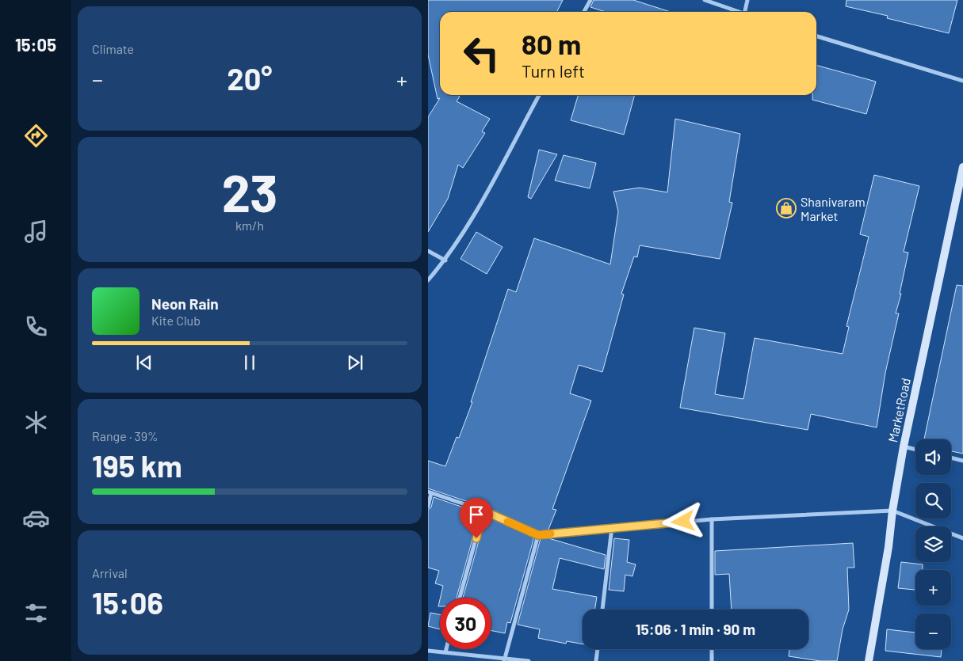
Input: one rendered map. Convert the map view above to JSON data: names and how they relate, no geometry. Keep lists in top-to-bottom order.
{
  "streets": {
    "street": ["MarketRoad"]
  },
  "places": {
    "shop": ["Shanivaram Market"]
  },
  "page": {
    "tabs": "15:05",
    "tile": [
      "Climate",
      ["23", "km/h"],
      ["Range · 39%", "195 km"],
      ["Arrival", "15:06"]
    ],
    "turn": ["80 m", "Turn left"],
    "heat": ["−", "20°", "+"],
    "song": ["Neon Rain", "Kite Club"],
    "map_buttons": ["+", "−"],
    "limit": "30",
    "trip": "15:06 · 1 min · 90 m"
  }
}
